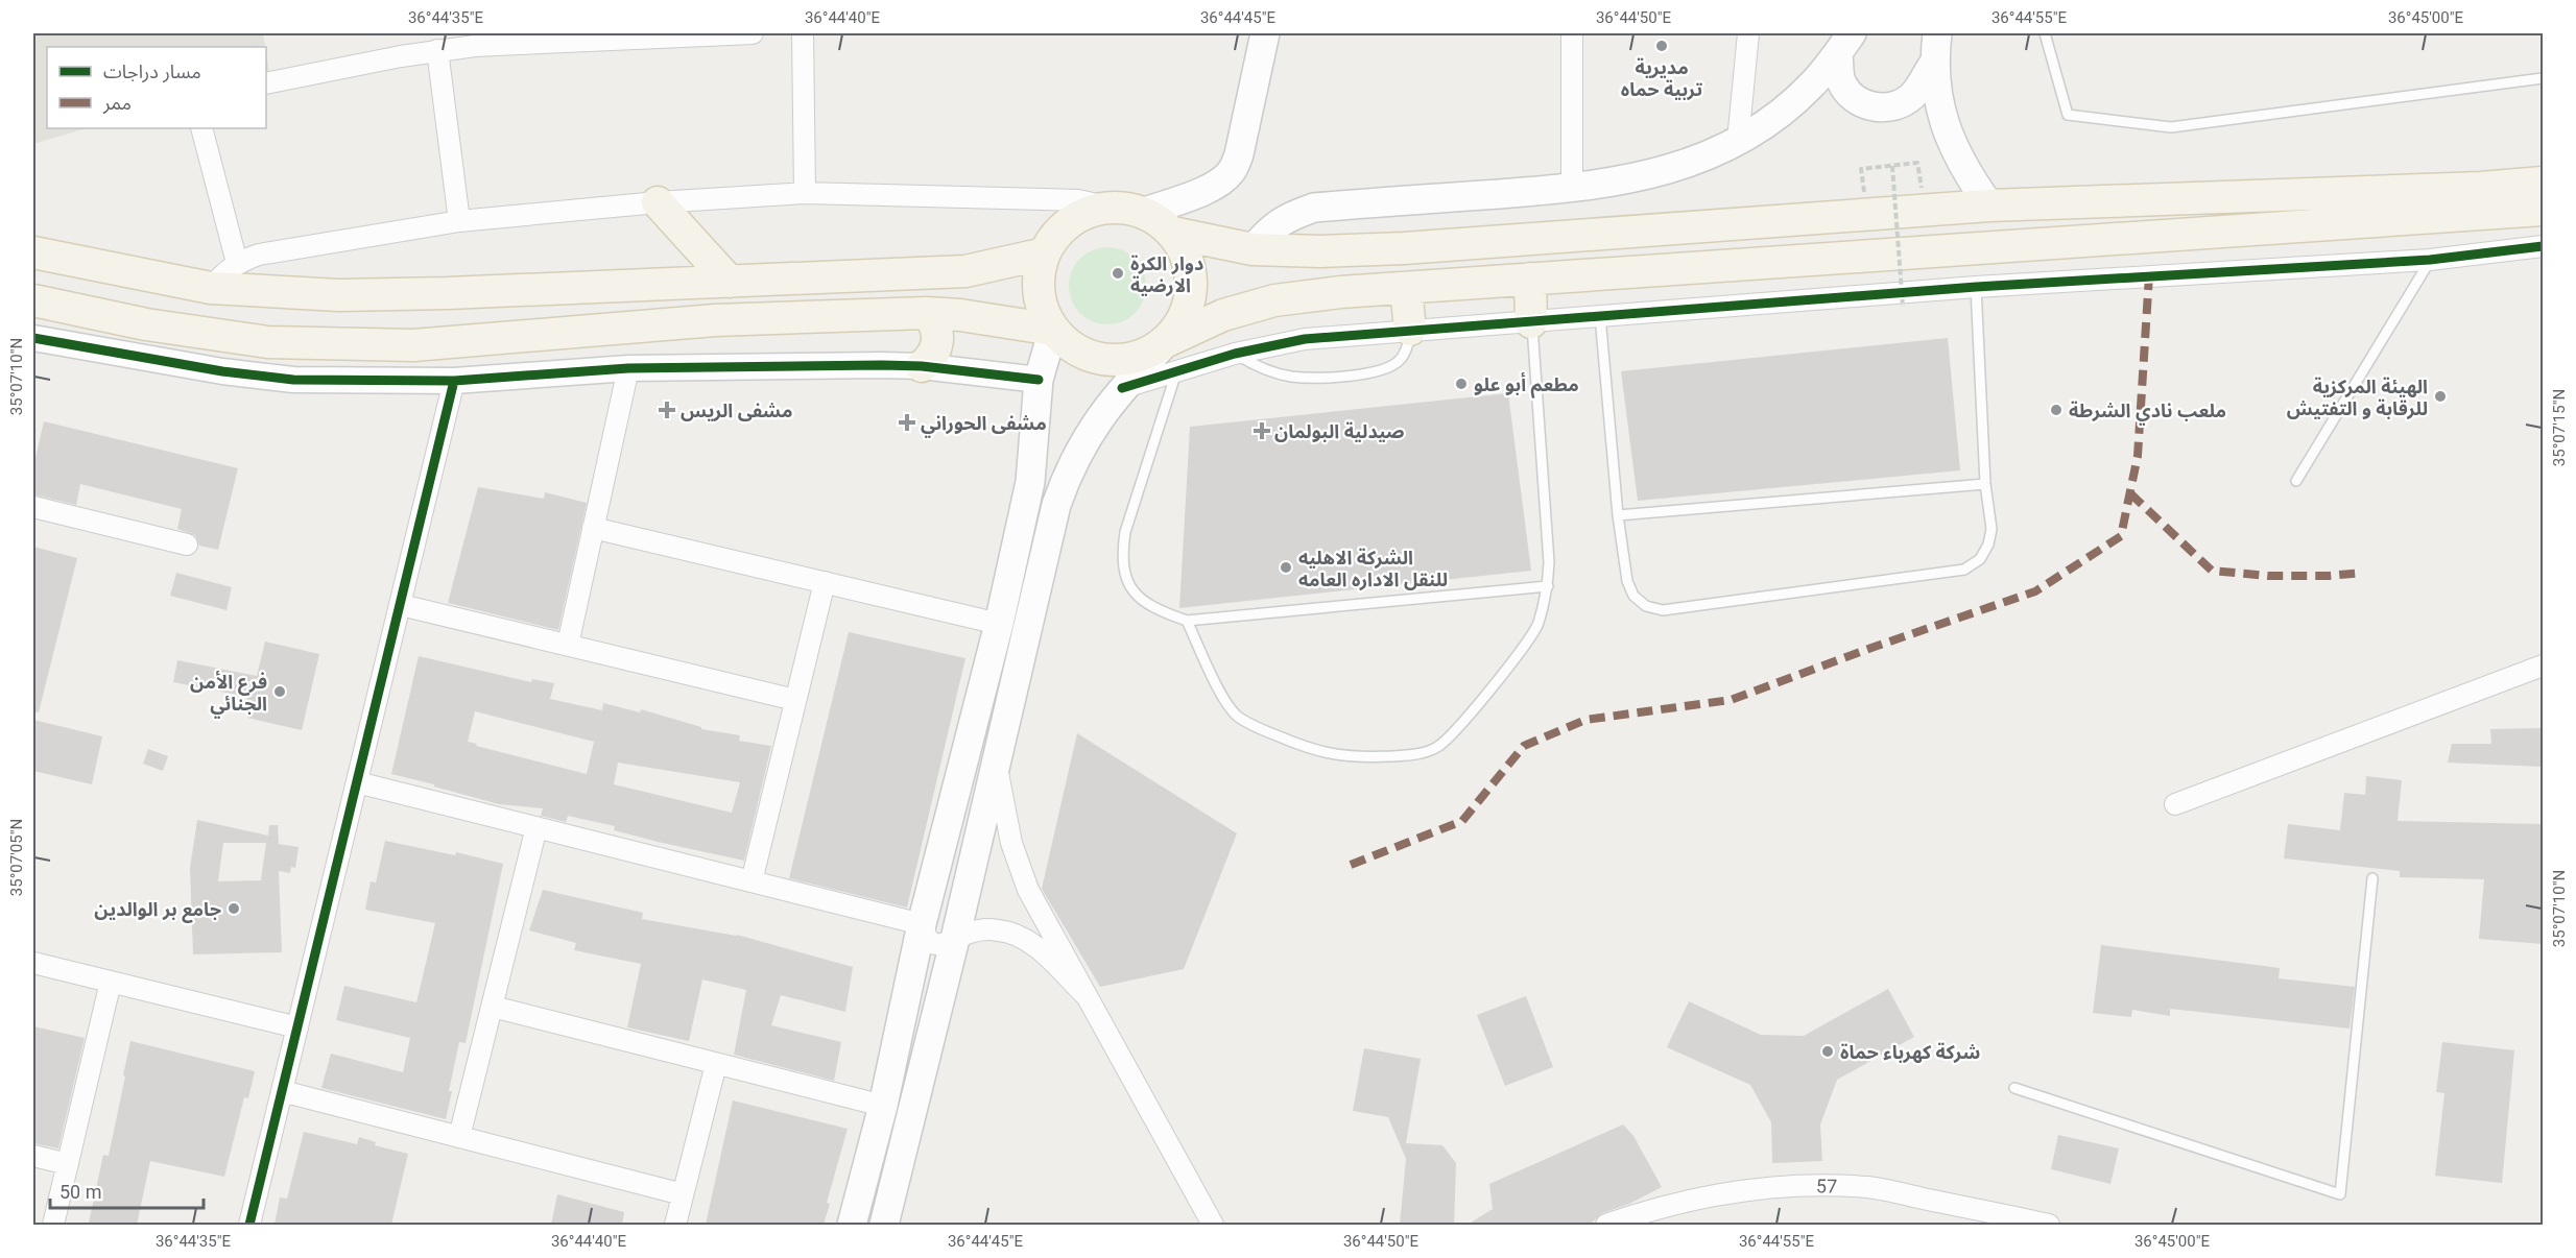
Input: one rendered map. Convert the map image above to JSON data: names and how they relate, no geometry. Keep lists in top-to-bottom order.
{
  "streets": {
    "street": ["57"]
  },
  "places": {
    "other": [
      "مديرية تربية حماه",
      "دوار الكرة الارضية",
      "مطعم أبو علو",
      "الهيئة المركزية للرقابة و التفتيش",
      "ملعب نادي الشرطة",
      "الشركة الاهليه للنقل الاداره العامه",
      "فرع الأمن الجنائي",
      "جامع بر الوالدين",
      "شركة كهرباء حماة"
    ],
    "health": ["مشفى الريس", "مشفى الحوراني", "صيدلية البولمان"]
  },
  "legend": ["مسار دراجات", "ممر"],
  "scale_bar": "50 m",
  "coordinates": [
    "36°44'35\"E",
    "36°44'40\"E",
    "36°44'45\"E",
    "36°44'50\"E",
    "36°44'55\"E",
    "36°45'00\"E",
    "35°07'10\"N",
    "35°07'15\"N",
    "35°07'05\"N"
  ]
}
